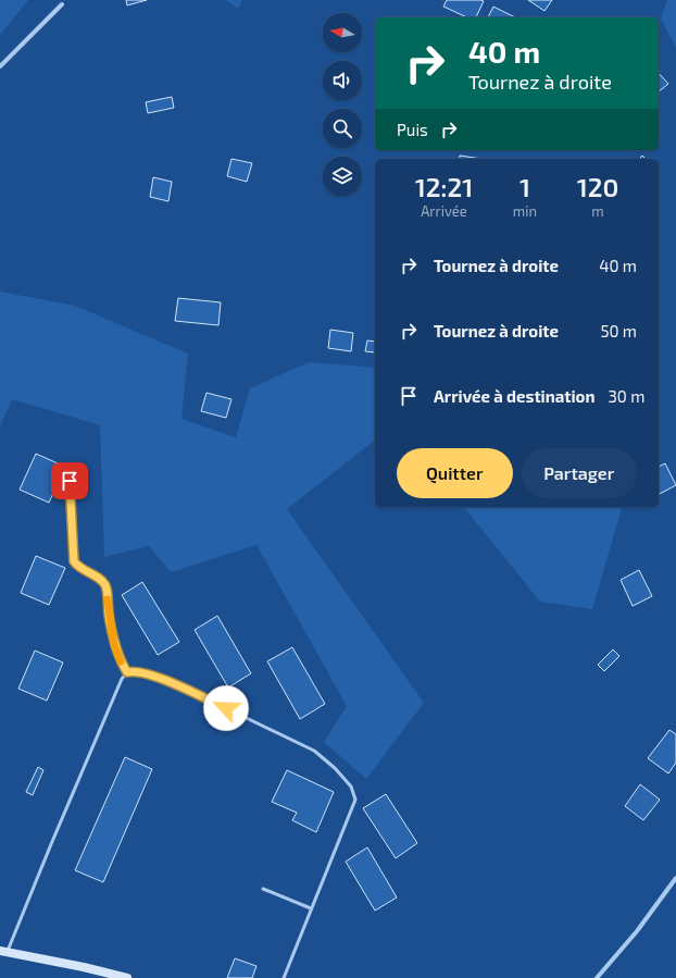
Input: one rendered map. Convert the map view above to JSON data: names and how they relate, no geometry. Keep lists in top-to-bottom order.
{
  "north": "left",
  "page": {
    "turn": ["40 m", "Tournez à droite"],
    "then": "Puis",
    "eta": [
      "12:21",
      "Arrivée",
      "1",
      "min",
      "120",
      "m"
    ],
    "list": [
      {
        "name": "Tournez à droite",
        "value": "40 m"
      },
      {
        "name": "Tournez à droite",
        "value": "50 m"
      },
      {
        "name": "Arrivée à destination",
        "value": "30 m"
      }
    ],
    "buttons": ["Quitter", "Partager"]
  }
}
